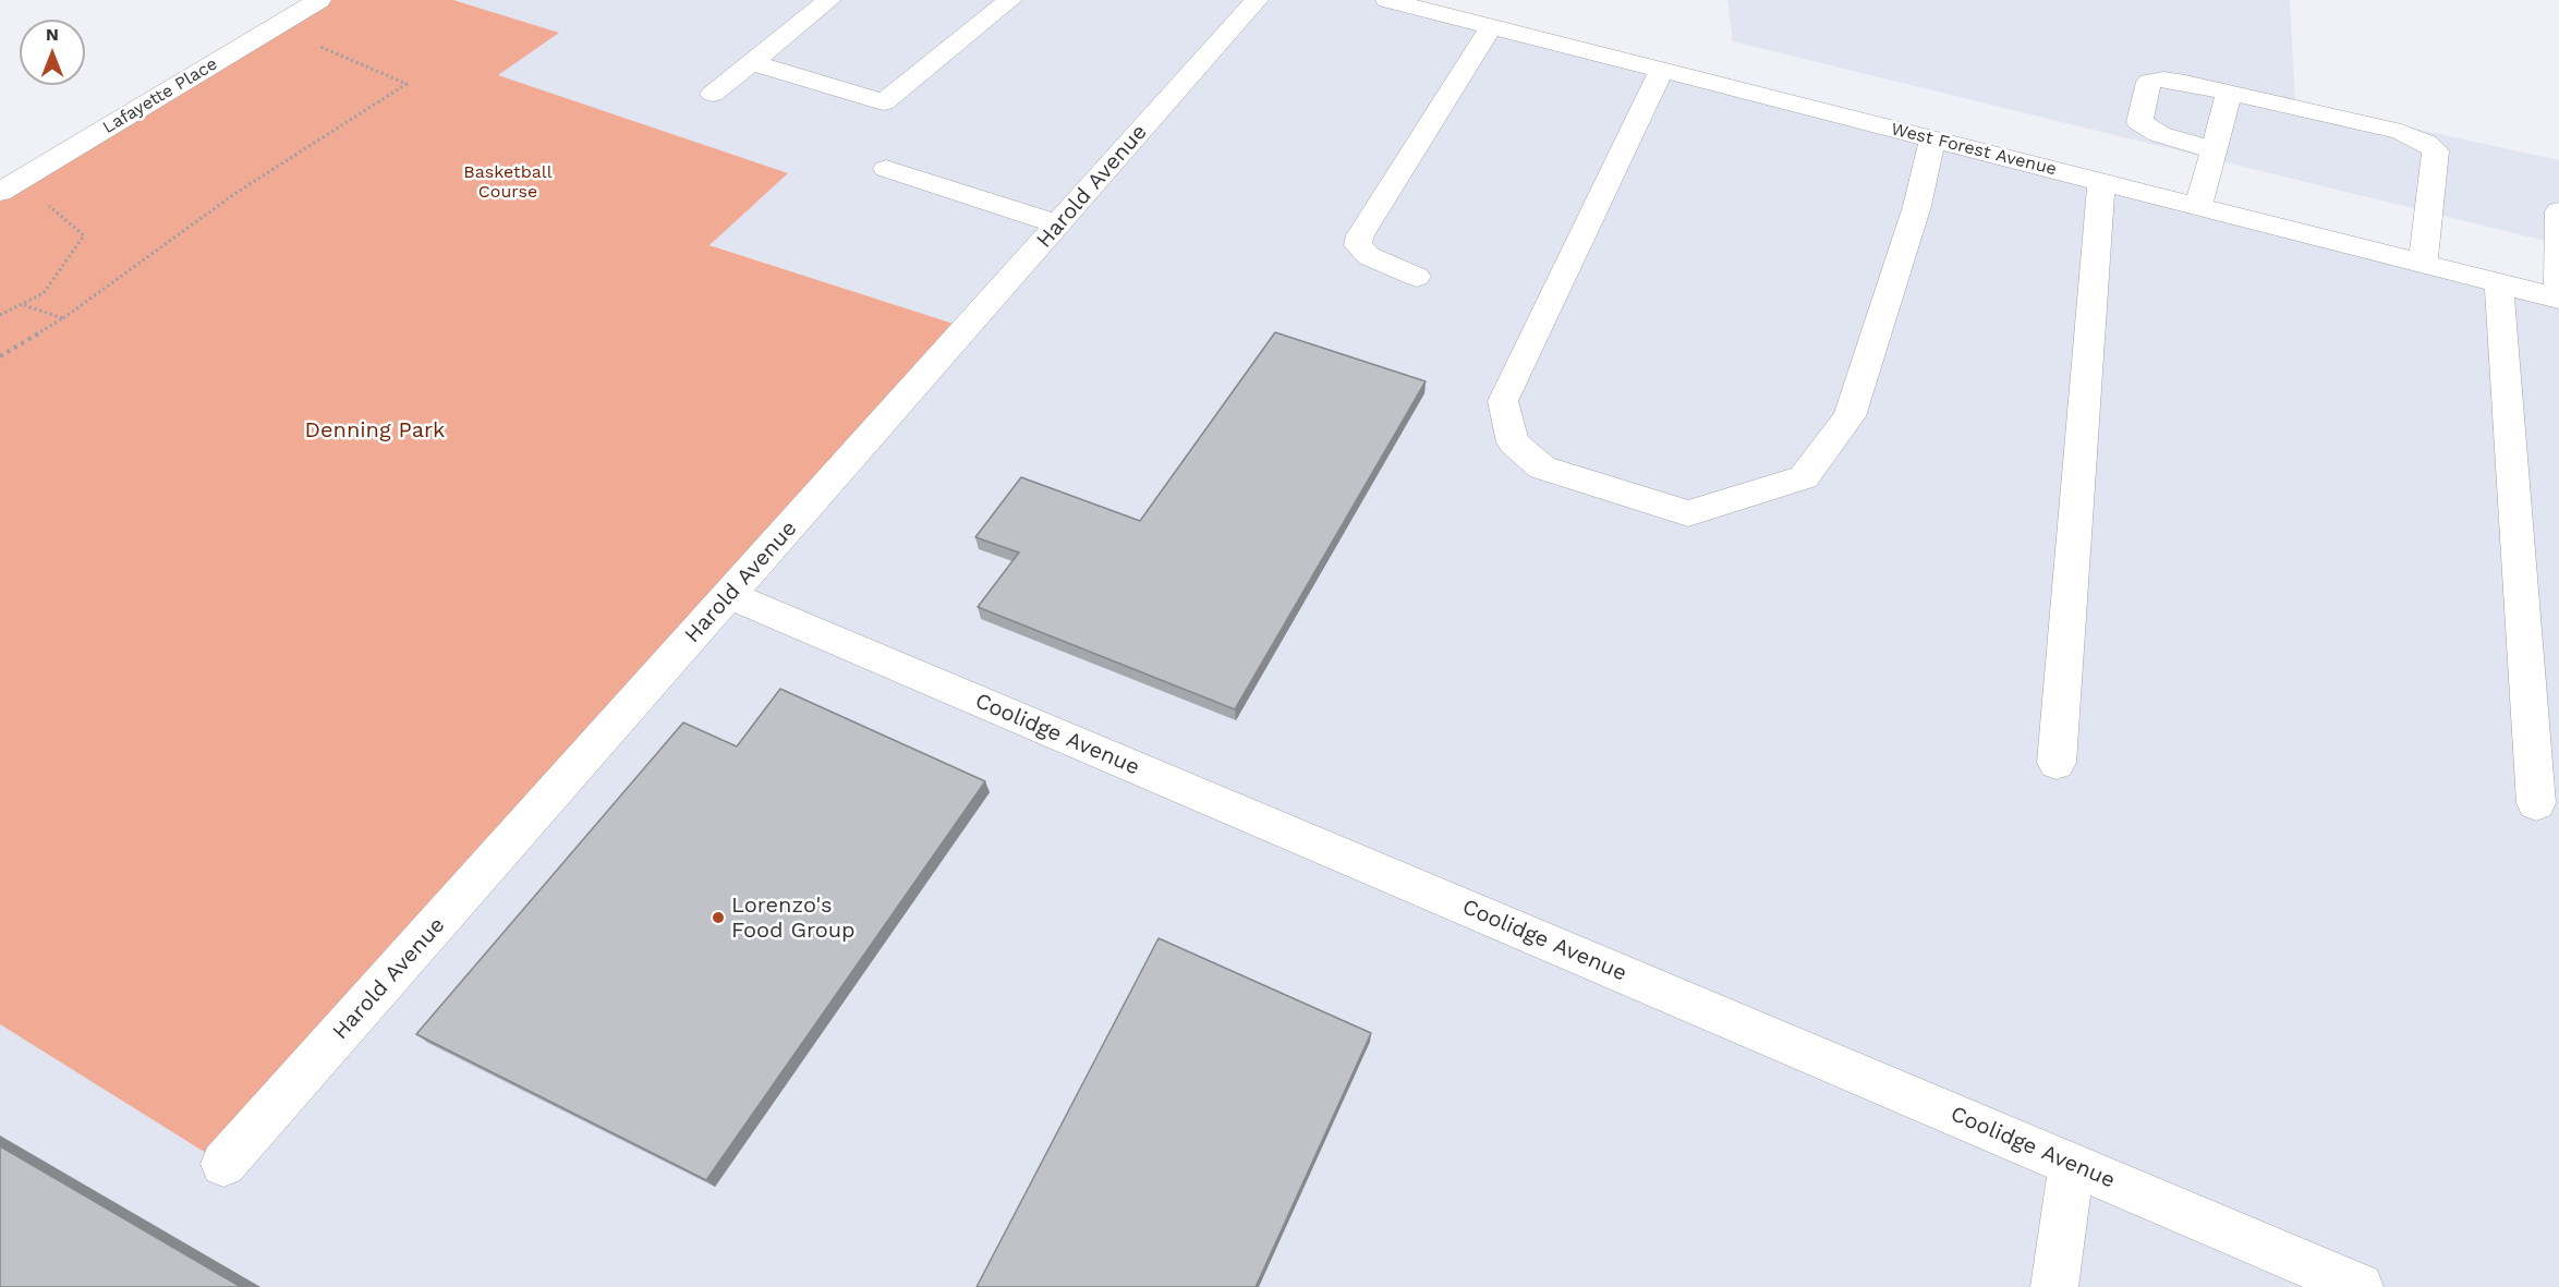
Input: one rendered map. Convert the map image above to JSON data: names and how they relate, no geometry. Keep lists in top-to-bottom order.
{
  "streets": {
    "street": [
      "Lafayette Place",
      "West Forest Avenue",
      "Harold Avenue",
      "Coolidge Avenue"
    ]
  },
  "crossings": [
    ["Harold Avenue", "Coolidge Avenue"]
  ],
  "parks": ["Basketball Course", "Denning Park"],
  "places": ["Lorenzo's Food Group"],
  "north": "top"
}
